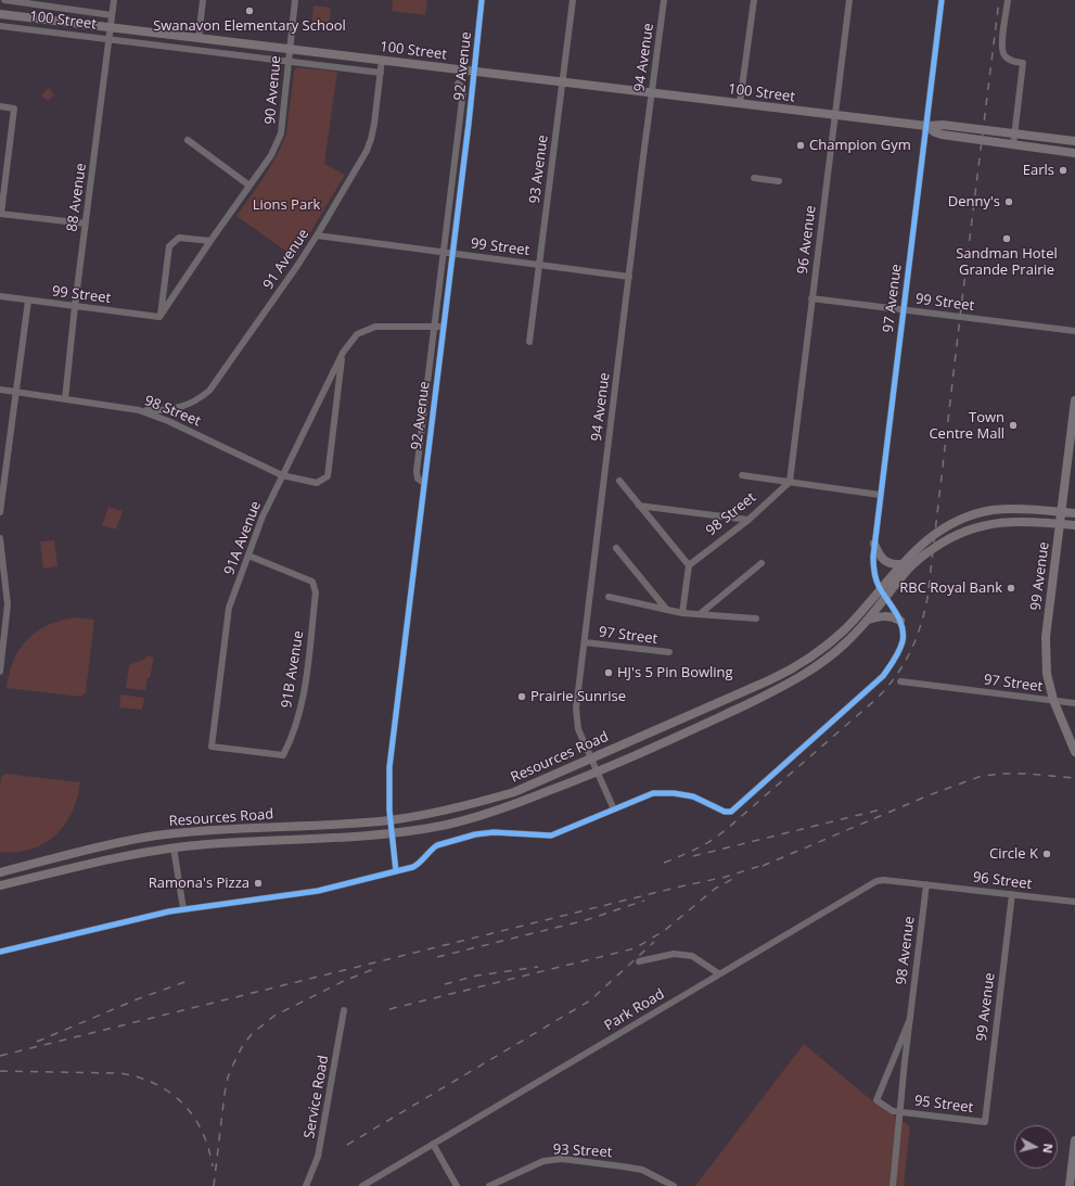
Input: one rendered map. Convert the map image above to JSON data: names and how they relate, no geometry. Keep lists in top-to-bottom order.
{
  "streets": {
    "main road": ["100 Street", "99 Avenue", "Resources Road"],
    "street": [
      "94 Avenue",
      "92 Avenue",
      "90 Avenue",
      "93 Avenue",
      "88 Avenue",
      "96 Avenue",
      "99 Street",
      "91 Avenue",
      "97 Avenue",
      "98 Street",
      "91A Avenue",
      "97 Street",
      "91B Avenue",
      "96 Street",
      "98 Avenue",
      "Park Road",
      "Service Road",
      "95 Street",
      "93 Street"
    ]
  },
  "crossings": [
    ["100 Street", "94 Avenue"],
    ["100 Street", "92 Avenue"],
    ["100 Street", "90 Avenue"],
    ["100 Street", "93 Avenue"],
    ["100 Street", "88 Avenue"],
    ["100 Street", "96 Avenue"],
    ["100 Street", "91 Avenue"],
    ["100 Street", "97 Avenue"],
    ["94 Avenue", "99 Street"],
    ["94 Avenue", "97 Street"],
    ["94 Avenue", "Resources Road"],
    ["92 Avenue", "99 Street"],
    ["92 Avenue", "91A Avenue"],
    ["92 Avenue", "Resources Road"],
    ["90 Avenue", "99 Street"],
    ["93 Avenue", "99 Street"],
    ["88 Avenue", "99 Street"],
    ["88 Avenue", "98 Street"],
    ["96 Avenue", "99 Street"],
    ["96 Avenue", "98 Street"],
    ["99 Street", "91 Avenue"],
    ["99 Street", "97 Avenue"],
    ["91 Avenue", "98 Street"],
    ["97 Avenue", "98 Street"],
    ["97 Avenue", "Resources Road"],
    ["98 Street", "91A Avenue"],
    ["91A Avenue", "91B Avenue"],
    ["99 Avenue", "97 Street"],
    ["99 Avenue", "Resources Road"],
    ["99 Avenue", "96 Street"],
    ["99 Avenue", "95 Street"],
    ["96 Street", "98 Avenue"],
    ["96 Street", "Park Road"],
    ["98 Avenue", "Park Road"],
    ["98 Avenue", "95 Street"]
  ],
  "parks": ["Lions Park"],
  "places": [
    "Swanavon Elementary School",
    "Champion Gym",
    "Earls",
    "Denny's",
    "Sandman Hotel Grande Prairie",
    "Town Centre Mall",
    "RBC Royal Bank",
    "HJ's 5 Pin Bowling",
    "Prairie Sunrise",
    "Circle K",
    "Ramona's Pizza"
  ],
  "north": "right"
}
